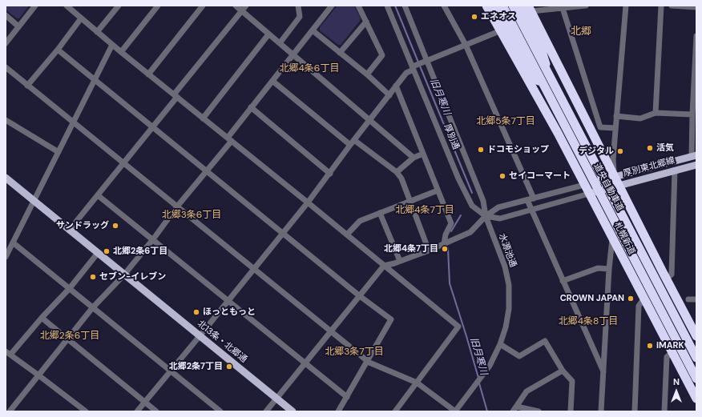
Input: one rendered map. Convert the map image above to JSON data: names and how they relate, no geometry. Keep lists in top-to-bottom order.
{
  "streets": {
    "highway": ["道央自動車道", "札幌新道"],
    "main road": ["厚別東北郷線", "北13条・北郷通"],
    "street": ["厚別通", "水源池通"]
  },
  "crossings": [
    ["厚別通", "水源池通"],
    ["厚別東北郷線", "札幌新道"]
  ],
  "districts": [
    "北郷",
    "北郷4条6丁目",
    "北郷5条7丁目",
    "北郷4条7丁目",
    "北郷3条6丁目",
    "北郷4条8丁目",
    "北郷2条6丁目",
    "北郷3条7丁目"
  ],
  "water": ["旧月寒川"],
  "places": [
    "エネオス",
    "活気",
    "ドコモショップ",
    "デジタル",
    "セイコーマート",
    "サンドラッグ",
    "北郷4条7丁目",
    "北郷2条6丁目",
    "セブン-イレブン",
    "CROWN JAPAN",
    "ほっともっと",
    "iMARK",
    "北郷2条7丁目"
  ],
  "north": "top"
}
